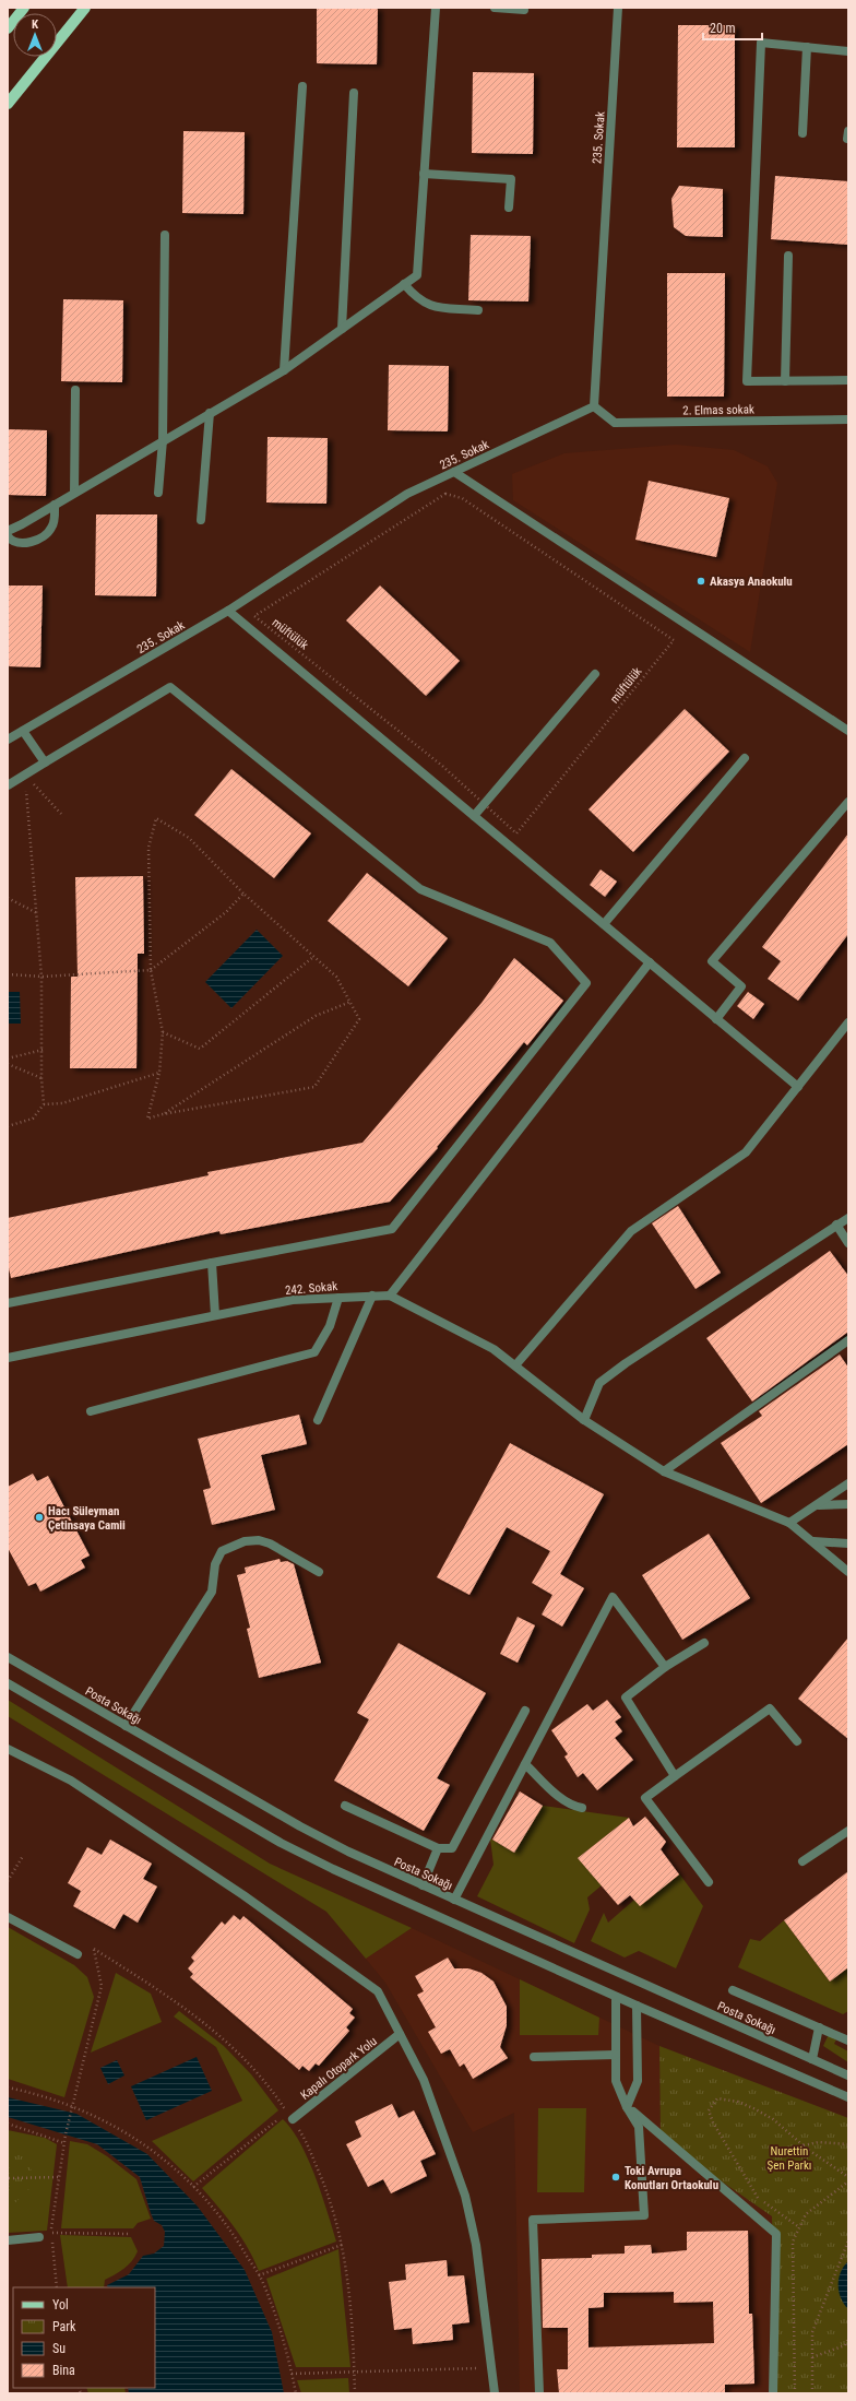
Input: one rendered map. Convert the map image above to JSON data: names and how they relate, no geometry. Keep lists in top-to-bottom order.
{
  "streets": {
    "street": [
      "235. Sokak",
      "2. Elmas sokak",
      "242. Sokak",
      "Posta Sokağı",
      "Kapalı Otopark Yolu"
    ],
    "path": ["müftülük"]
  },
  "crossings": [
    ["235. Sokak", "2. Elmas sokak"]
  ],
  "parks": ["Nurettin Şen Parkı"],
  "places": ["Akasya Anaokulu", "Hacı Süleyman Çetinsaya Camii", "Toki Avrupa Konutları Ortaokulu"],
  "legend": [
    "Yol",
    "Park",
    "Su",
    "Bina"
  ],
  "scale_bar": "20 m",
  "north": "top"
}
